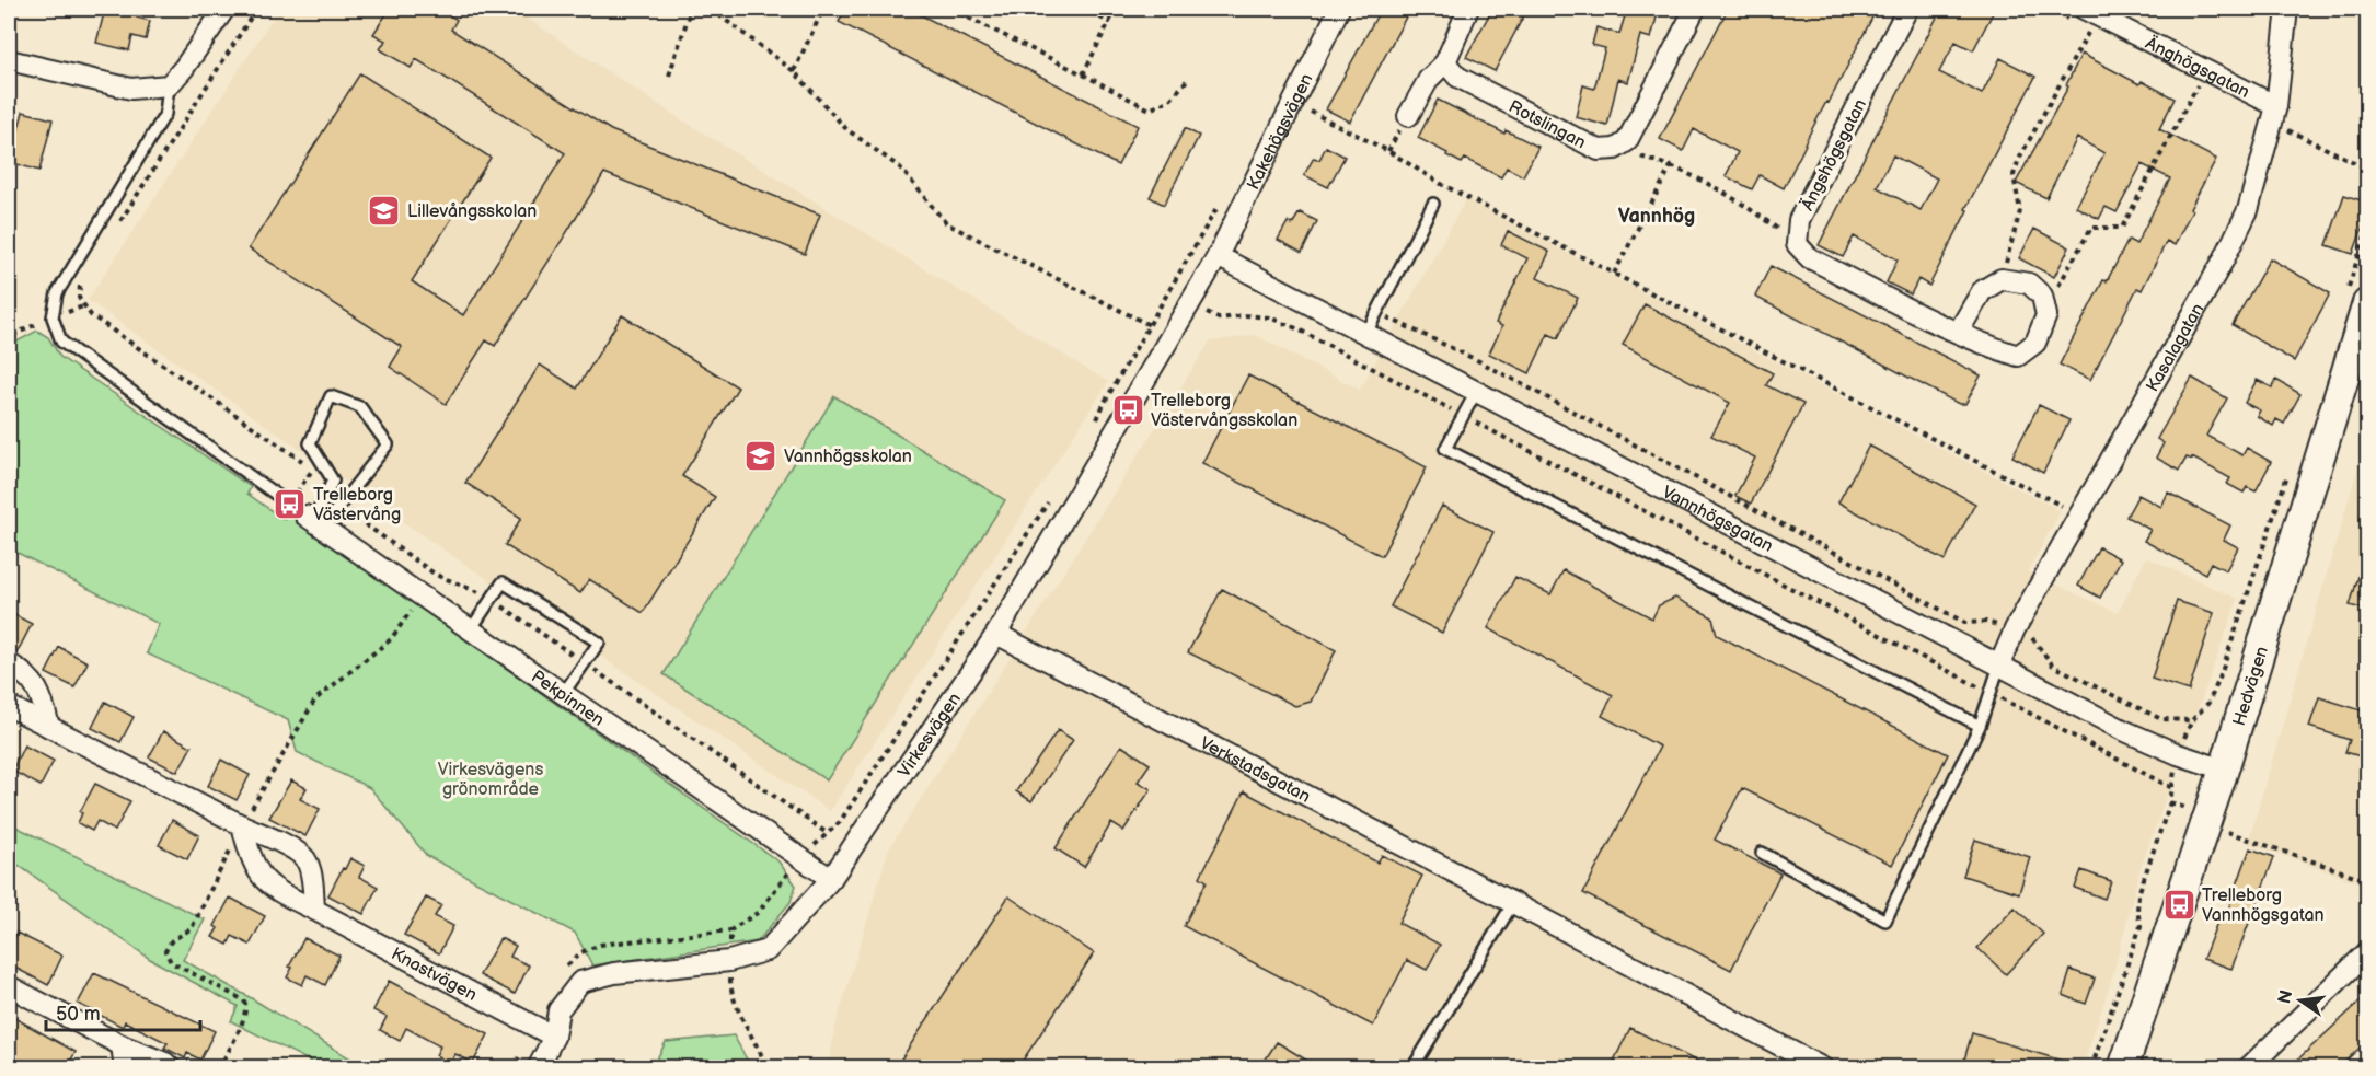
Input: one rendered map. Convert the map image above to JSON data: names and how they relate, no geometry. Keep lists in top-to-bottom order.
{
  "streets": {
    "main road": ["Hedvägen"],
    "street": [
      "Änghögsgatan",
      "Rotslingan",
      "Kakehögsvägen",
      "Ängshögsgatan",
      "Kasalagatan",
      "Vannhögsgatan",
      "Pekpinnen",
      "Virkesvägen",
      "Verkstadsgatan",
      "Knastvägen"
    ]
  },
  "crossings": [
    ["Änghögsgatan", "Kasalagatan"],
    ["Kakehögsvägen", "Vannhögsgatan"],
    ["Kakehögsvägen", "Virkesvägen"],
    ["Kasalagatan", "Vannhögsgatan"],
    ["Vannhögsgatan", "Hedvägen"],
    ["Vannhögsgatan", "Virkesvägen"],
    ["Pekpinnen", "Virkesvägen"],
    ["Virkesvägen", "Verkstadsgatan"],
    ["Virkesvägen", "Knastvägen"]
  ],
  "districts": ["Vannhög"],
  "parks": ["Virkesvägens grönområde"],
  "places": {
    "school or university": ["Lillevångsskolan", "Vannhögsskolan"],
    "bus stop": ["Trelleborg Västervångsskolan", "Trelleborg Västervång", "Trelleborg Vannhögsgatan"]
  },
  "scale_bar": "50 m",
  "north": "left"
}
